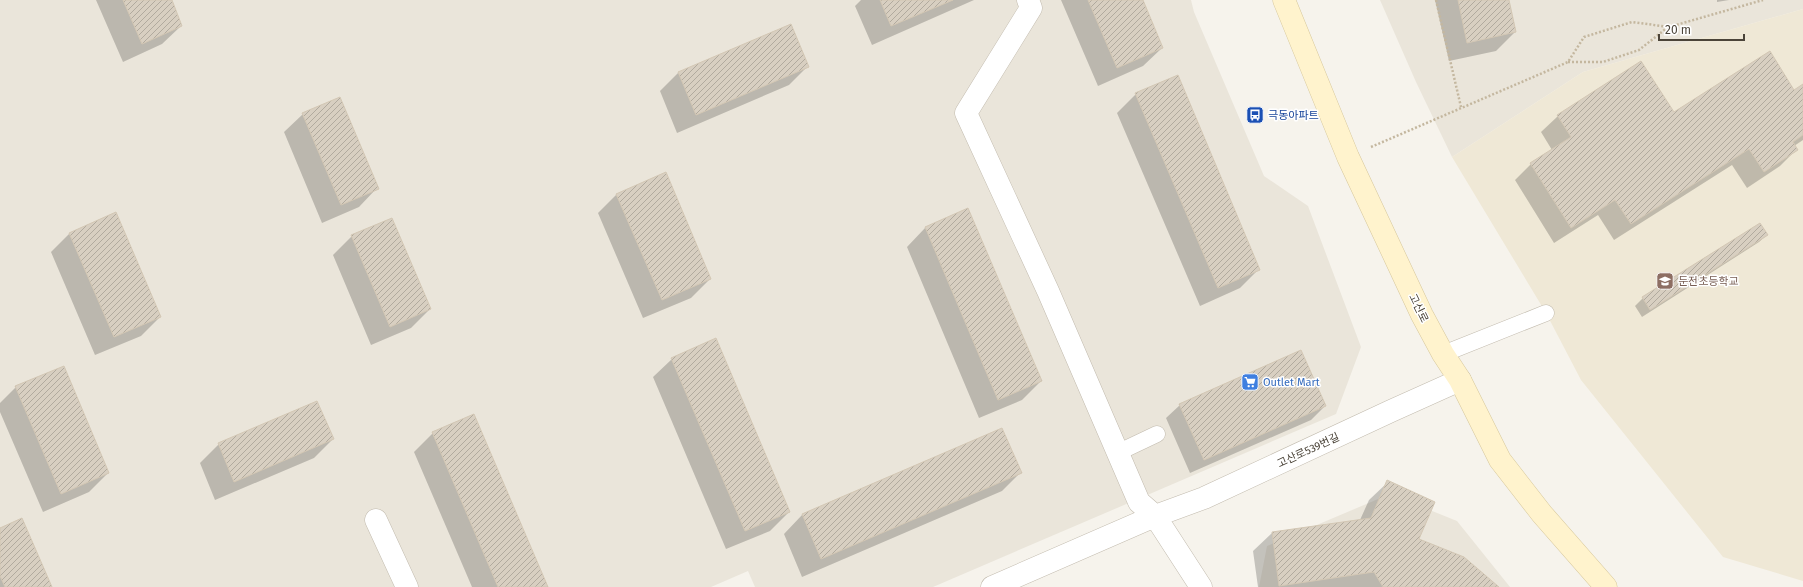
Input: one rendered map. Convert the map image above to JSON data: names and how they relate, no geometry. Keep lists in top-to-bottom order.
{
  "streets": {
    "street": ["고산로", "고산로539번길"]
  },
  "crossings": [
    ["고산로", "고산로539번길"]
  ],
  "places": {
    "bus stop": ["극동아파트"],
    "school or university": ["둔전초등학교"],
    "supermarket": ["Outlet Mart"]
  },
  "scale_bar": "20 m"
}
